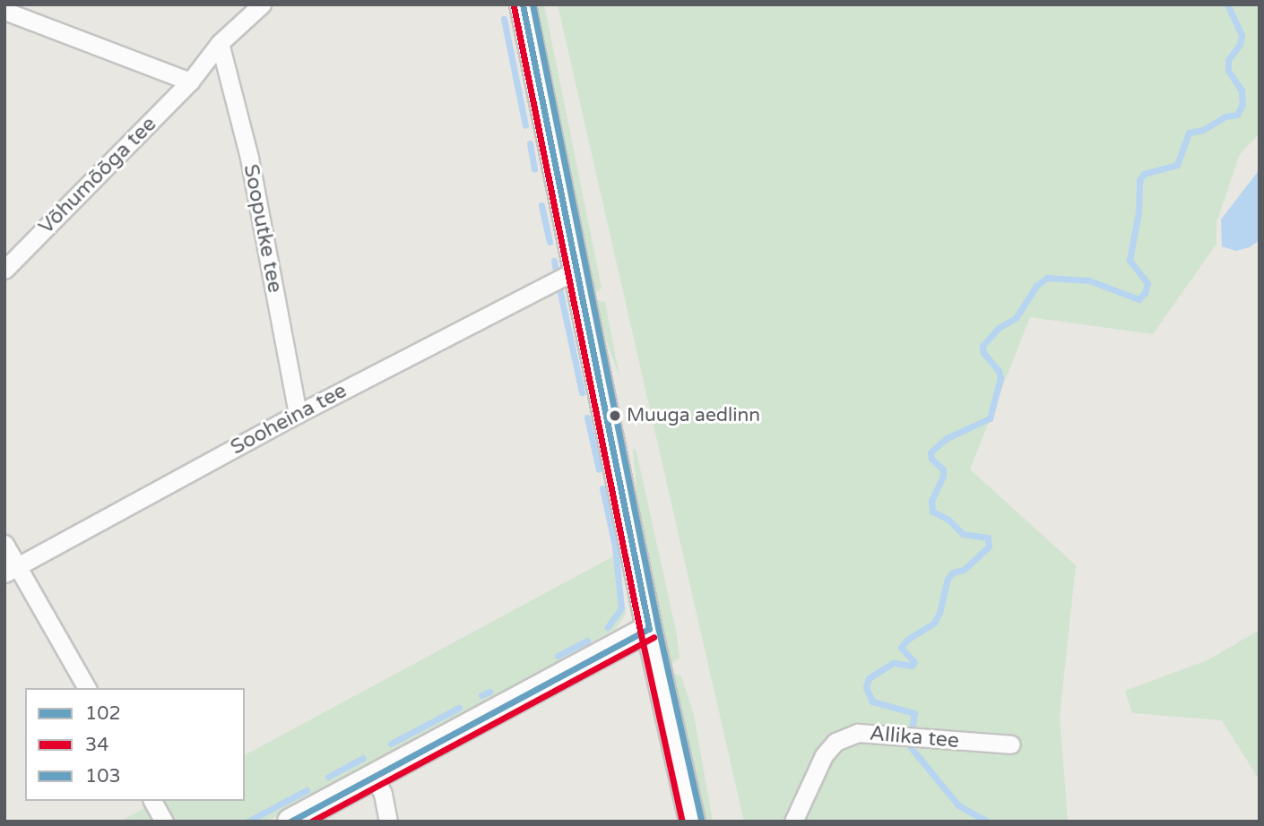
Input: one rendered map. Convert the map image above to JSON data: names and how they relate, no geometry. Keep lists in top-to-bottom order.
{
  "streets": {
    "street": [
      "Võhumõõga tee",
      "Sooputke tee",
      "Sooheina tee",
      "Allika tee"
    ]
  },
  "crossings": [
    ["Võhumõõga tee", "Sooputke tee"],
    ["Sooputke tee", "Sooheina tee"]
  ],
  "places": ["Muuga aedlinn"],
  "lines": ["transit line 102", "transit line 103", "transit line 34"],
  "legend": ["102", "34", "103"]
}
